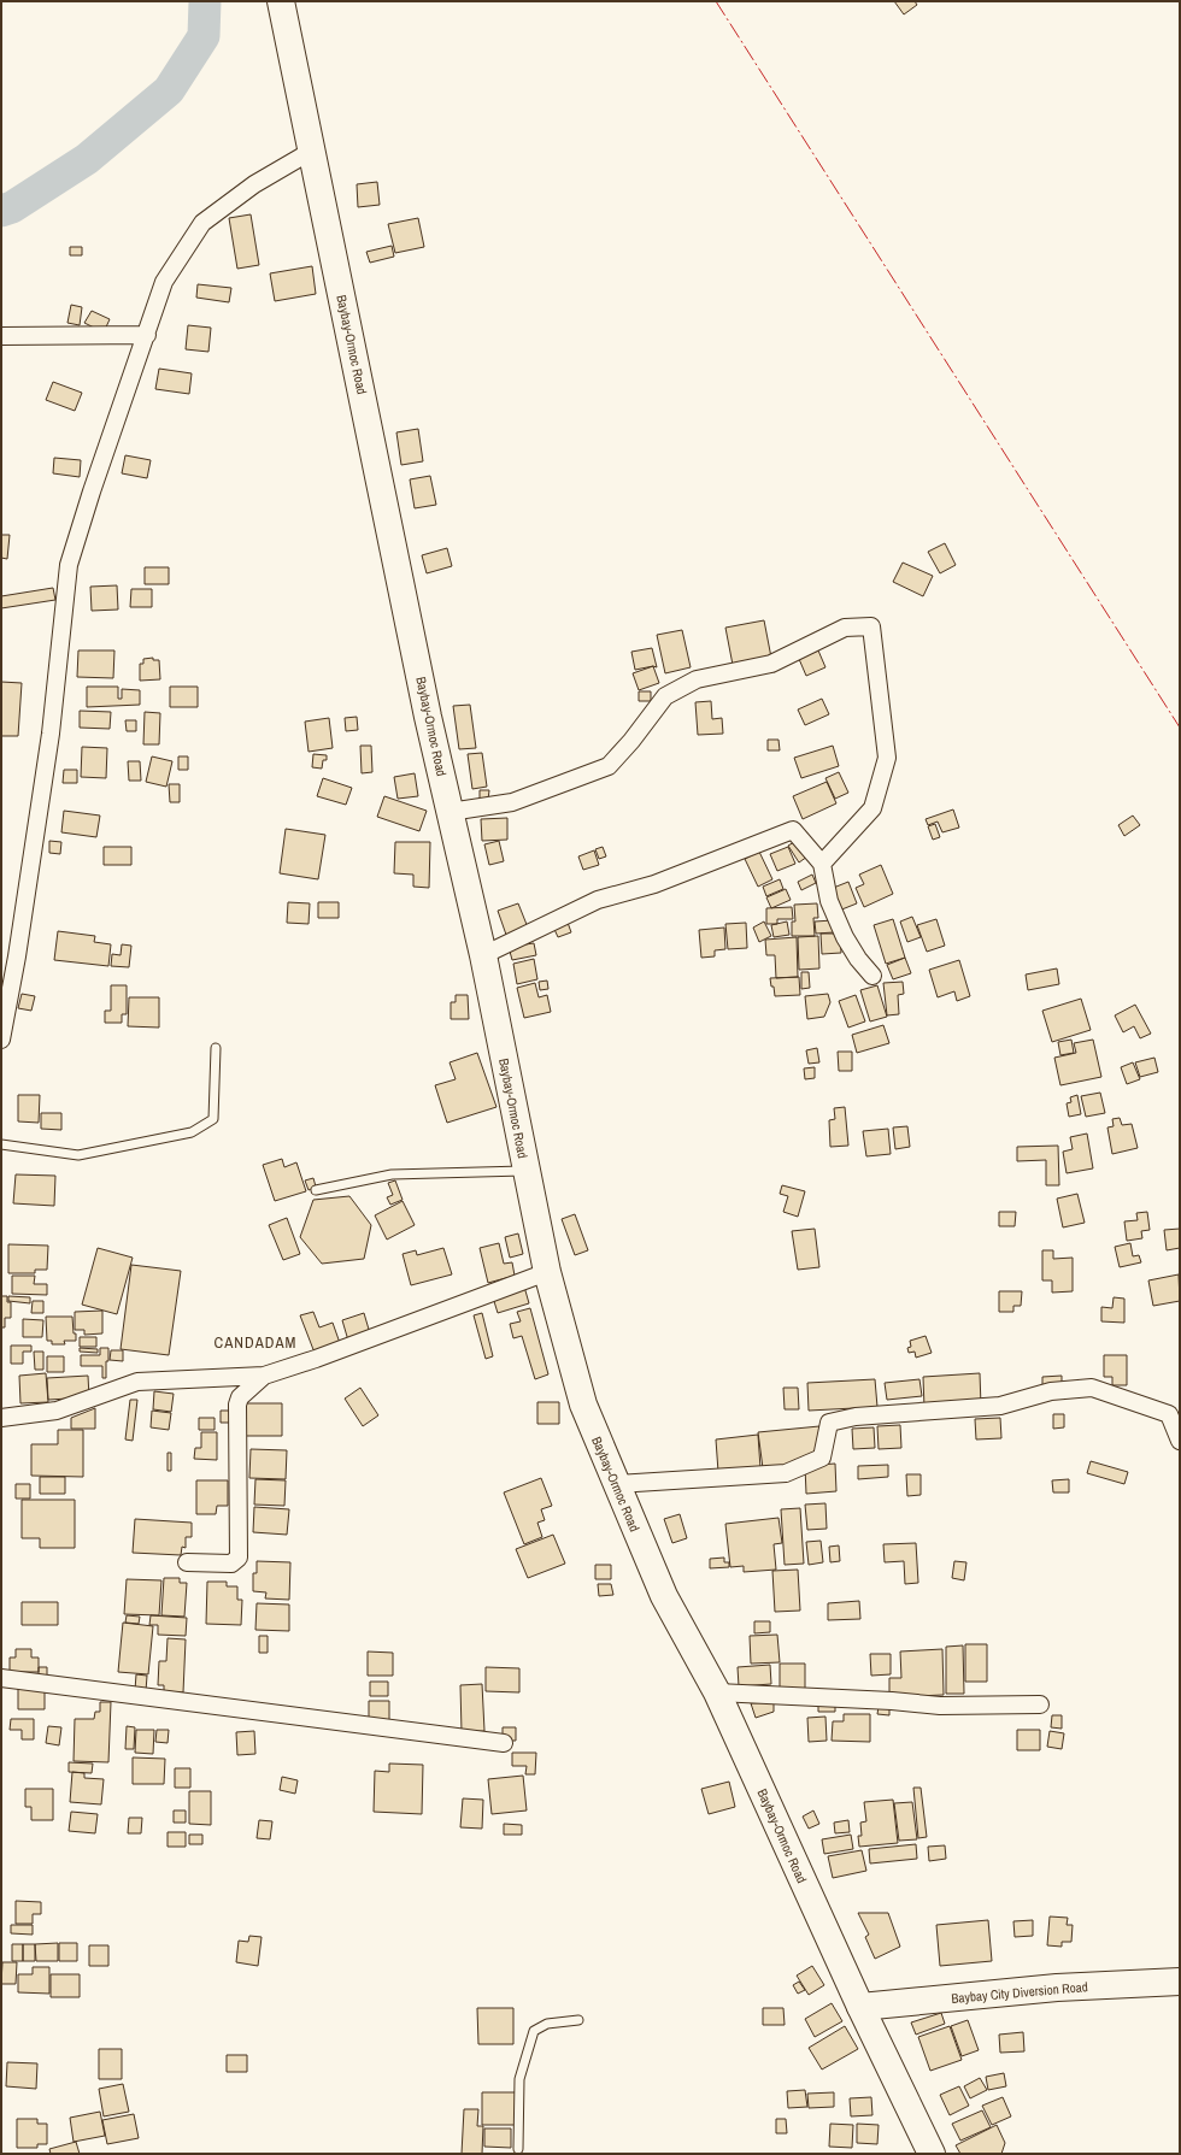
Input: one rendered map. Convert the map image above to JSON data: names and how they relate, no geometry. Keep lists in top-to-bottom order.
{
  "streets": {
    "main road": ["Baybay-Ormoc Road", "Baybay City Diversion Road"]
  },
  "crossings": [
    ["Baybay-Ormoc Road", "Baybay City Diversion Road"]
  ],
  "districts": ["CANDADAM"]
}
